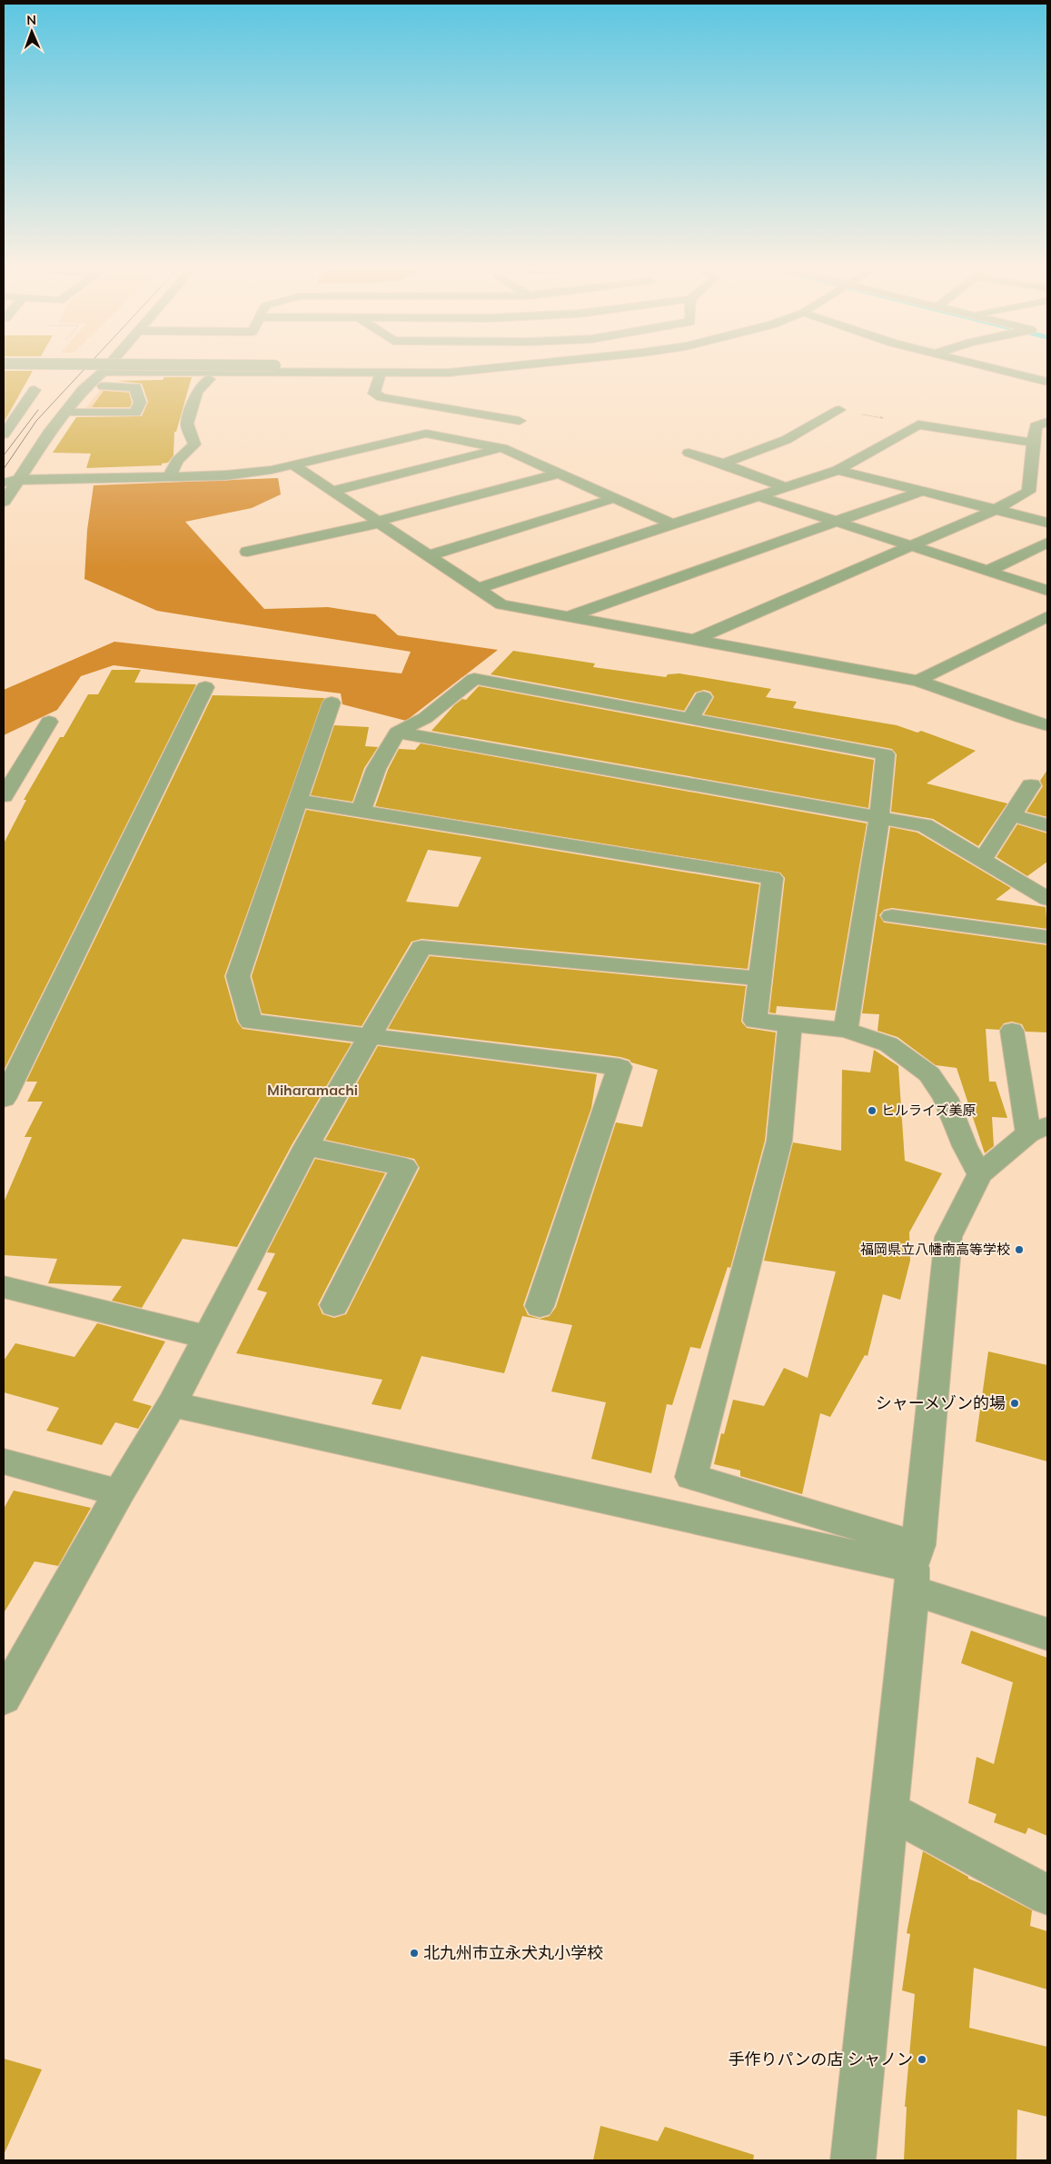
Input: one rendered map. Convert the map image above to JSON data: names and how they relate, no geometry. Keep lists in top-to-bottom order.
{
  "districts": ["Miharamachi"],
  "places": [
    "ヒルライズ美原",
    "福岡県立八幡南高等学校",
    "シャーメゾン的場",
    "北九州市立永犬丸小学校",
    "手作りパンの店 シャノン"
  ],
  "north": "top"
}
